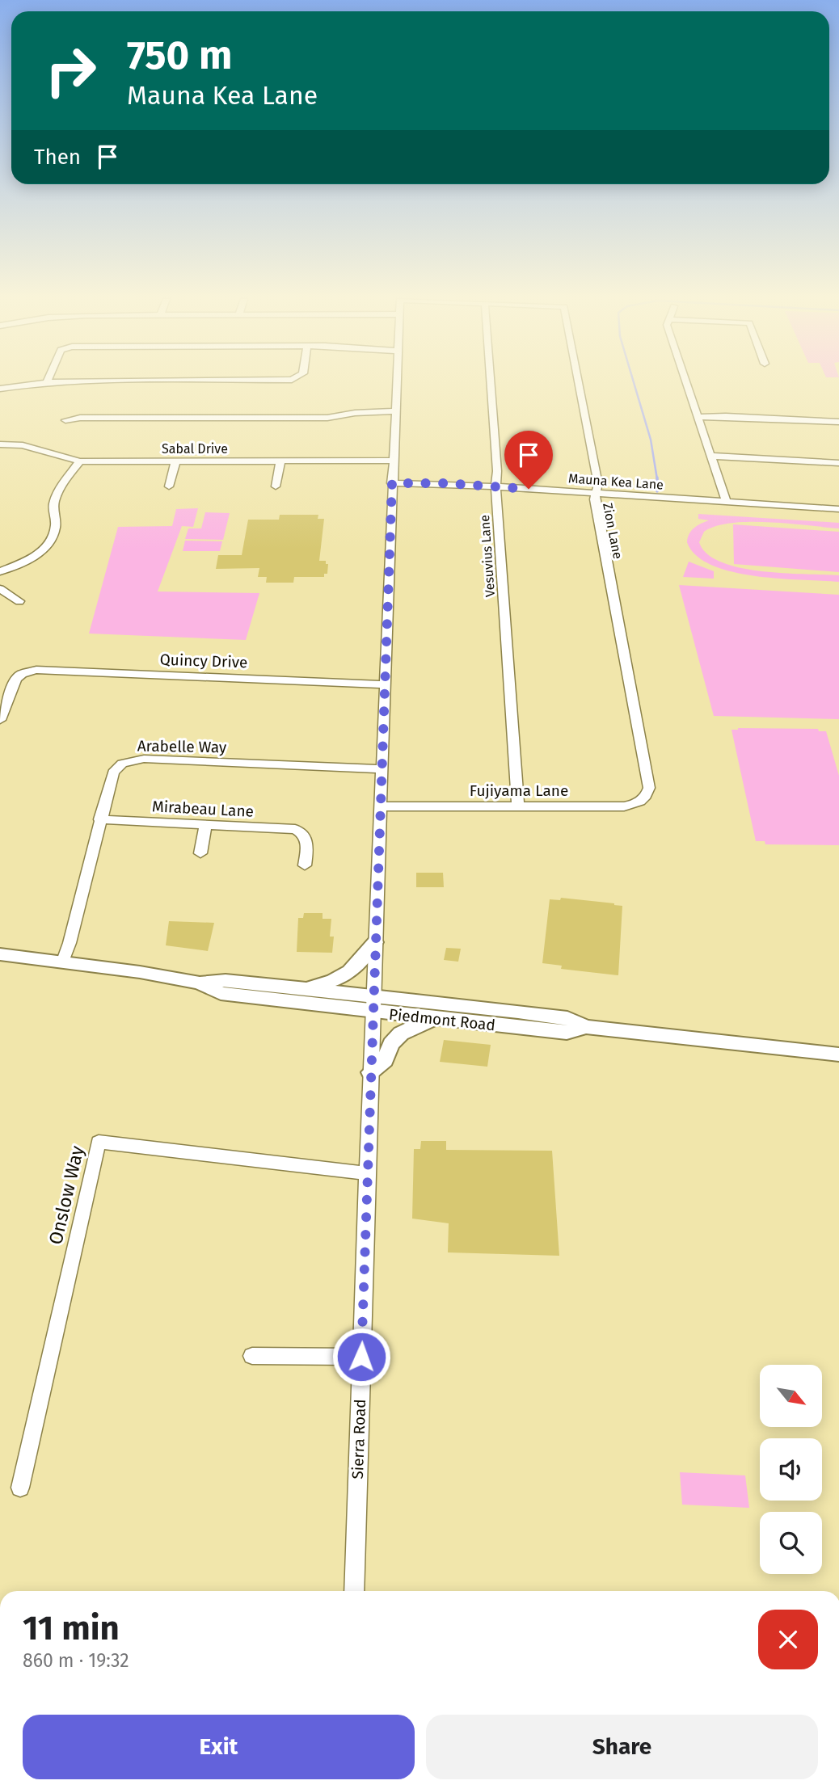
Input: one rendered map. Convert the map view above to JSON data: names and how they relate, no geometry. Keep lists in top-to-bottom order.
{
  "streets": {
    "main road": ["Piedmont Road"],
    "street": [
      "Sabal Drive",
      "Mauna Kea Lane",
      "Zion Lane",
      "Vesuvius Lane",
      "Quincy Drive",
      "Arabelle Way",
      "Fujiyama Lane",
      "Mirabeau Lane",
      "Onslow Way",
      "Sierra Road"
    ]
  },
  "crossings": [
    ["Sabal Drive", "Sierra Road"],
    ["Mauna Kea Lane", "Zion Lane"],
    ["Mauna Kea Lane", "Vesuvius Lane"],
    ["Mauna Kea Lane", "Sierra Road"],
    ["Zion Lane", "Fujiyama Lane"],
    ["Vesuvius Lane", "Fujiyama Lane"],
    ["Quincy Drive", "Sierra Road"],
    ["Arabelle Way", "Mirabeau Lane"],
    ["Arabelle Way", "Piedmont Road"],
    ["Arabelle Way", "Sierra Road"],
    ["Fujiyama Lane", "Sierra Road"],
    ["Piedmont Road", "Sierra Road"],
    ["Onslow Way", "Sierra Road"]
  ],
  "north": "bottom right",
  "page": {
    "turn": ["750 m", "Mauna Kea Lane"],
    "then": "Then",
    "heading": ["11 min", "860 m · 19:32"],
    "buttons": ["Exit", "Share"]
  }
}
